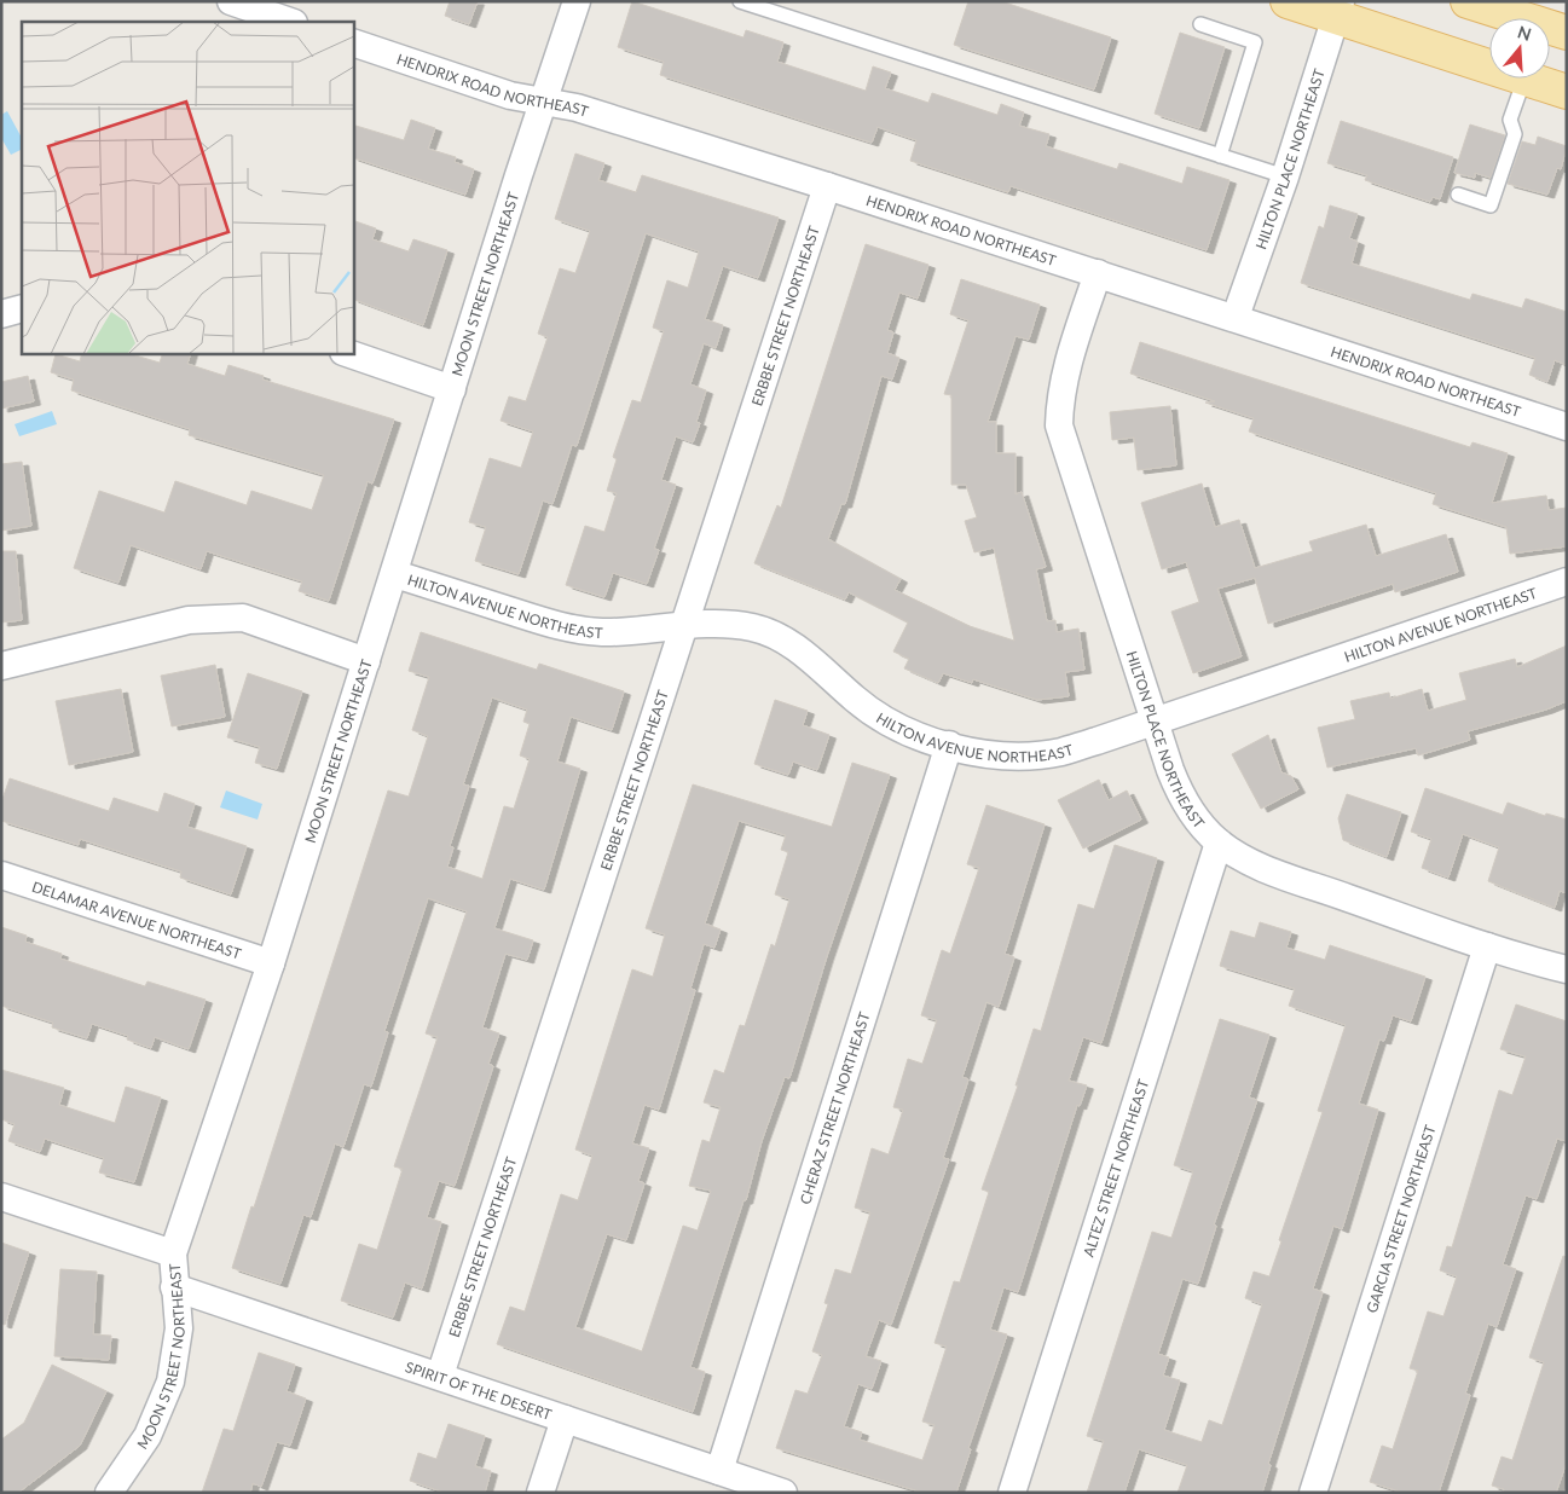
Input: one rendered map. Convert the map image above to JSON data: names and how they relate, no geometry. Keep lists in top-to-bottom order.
{
  "streets": {
    "street": [
      "HENDRIX ROAD NORTHEAST",
      "HILTON PLACE NORTHEAST",
      "MOON STREET NORTHEAST",
      "ERBBE STREET NORTHEAST",
      "HILTON AVENUE NORTHEAST",
      "DELAMAR AVENUE NORTHEAST",
      "CHERAZ STREET NORTHEAST",
      "ALTEZ STREET NORTHEAST",
      "GARCIA STREET NORTHEAST",
      "SPIRIT OF THE DESERT"
    ]
  },
  "crossings": [
    ["HENDRIX ROAD NORTHEAST", "HILTON PLACE NORTHEAST"],
    ["HENDRIX ROAD NORTHEAST", "MOON STREET NORTHEAST"],
    ["HENDRIX ROAD NORTHEAST", "ERBBE STREET NORTHEAST"],
    ["HILTON PLACE NORTHEAST", "HILTON AVENUE NORTHEAST"],
    ["HILTON PLACE NORTHEAST", "ALTEZ STREET NORTHEAST"],
    ["HILTON PLACE NORTHEAST", "GARCIA STREET NORTHEAST"],
    ["MOON STREET NORTHEAST", "HILTON AVENUE NORTHEAST"],
    ["MOON STREET NORTHEAST", "DELAMAR AVENUE NORTHEAST"],
    ["MOON STREET NORTHEAST", "SPIRIT OF THE DESERT"],
    ["ERBBE STREET NORTHEAST", "HILTON AVENUE NORTHEAST"],
    ["ERBBE STREET NORTHEAST", "SPIRIT OF THE DESERT"],
    ["HILTON AVENUE NORTHEAST", "CHERAZ STREET NORTHEAST"],
    ["CHERAZ STREET NORTHEAST", "SPIRIT OF THE DESERT"]
  ],
  "north": "top"
}
